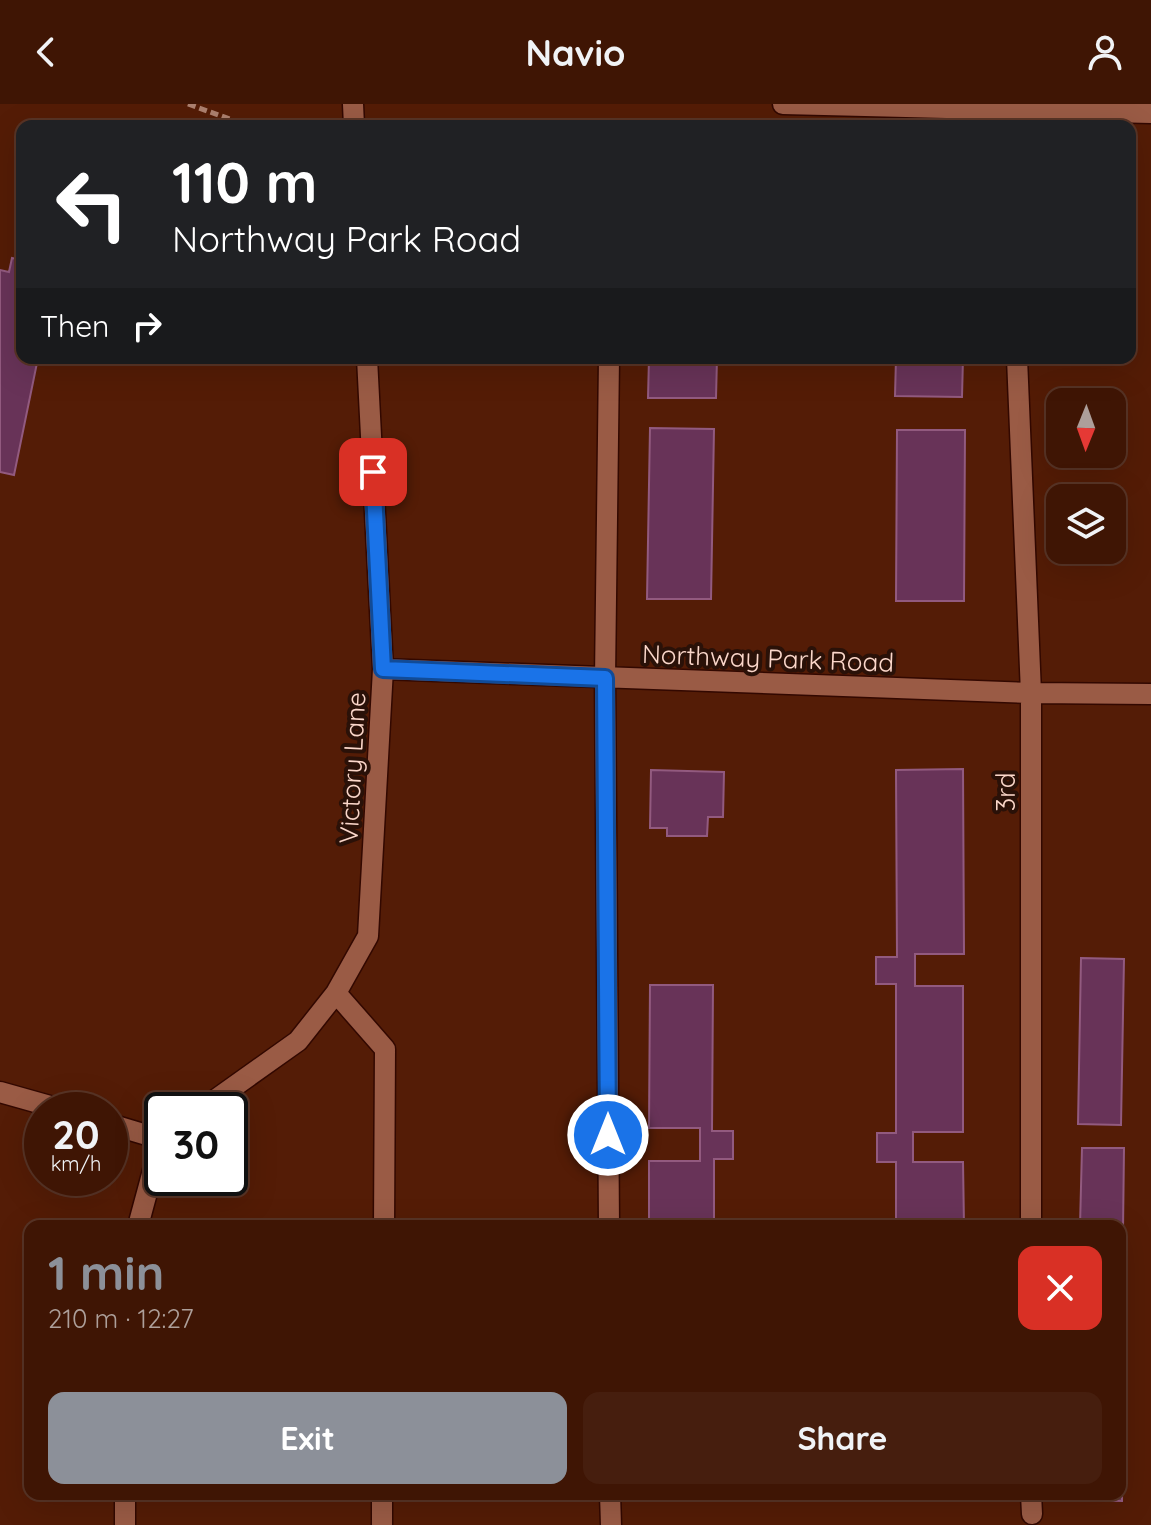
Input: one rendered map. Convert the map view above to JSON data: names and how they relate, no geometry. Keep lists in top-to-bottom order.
{
  "streets": {
    "street": ["Northway Park Road", "Victory Lane", "3rd"]
  },
  "crossings": [
    ["Northway Park Road", "Victory Lane"],
    ["Northway Park Road", "3rd"]
  ],
  "north": "bottom",
  "page": {
    "header": "Navio",
    "turn": ["110 m", "Northway Park Road"],
    "then": "Then",
    "speed": "20 km/h",
    "limit": "30",
    "heading": ["1 min", "210 m · 12:27"],
    "buttons": ["Exit", "Share"]
  }
}
